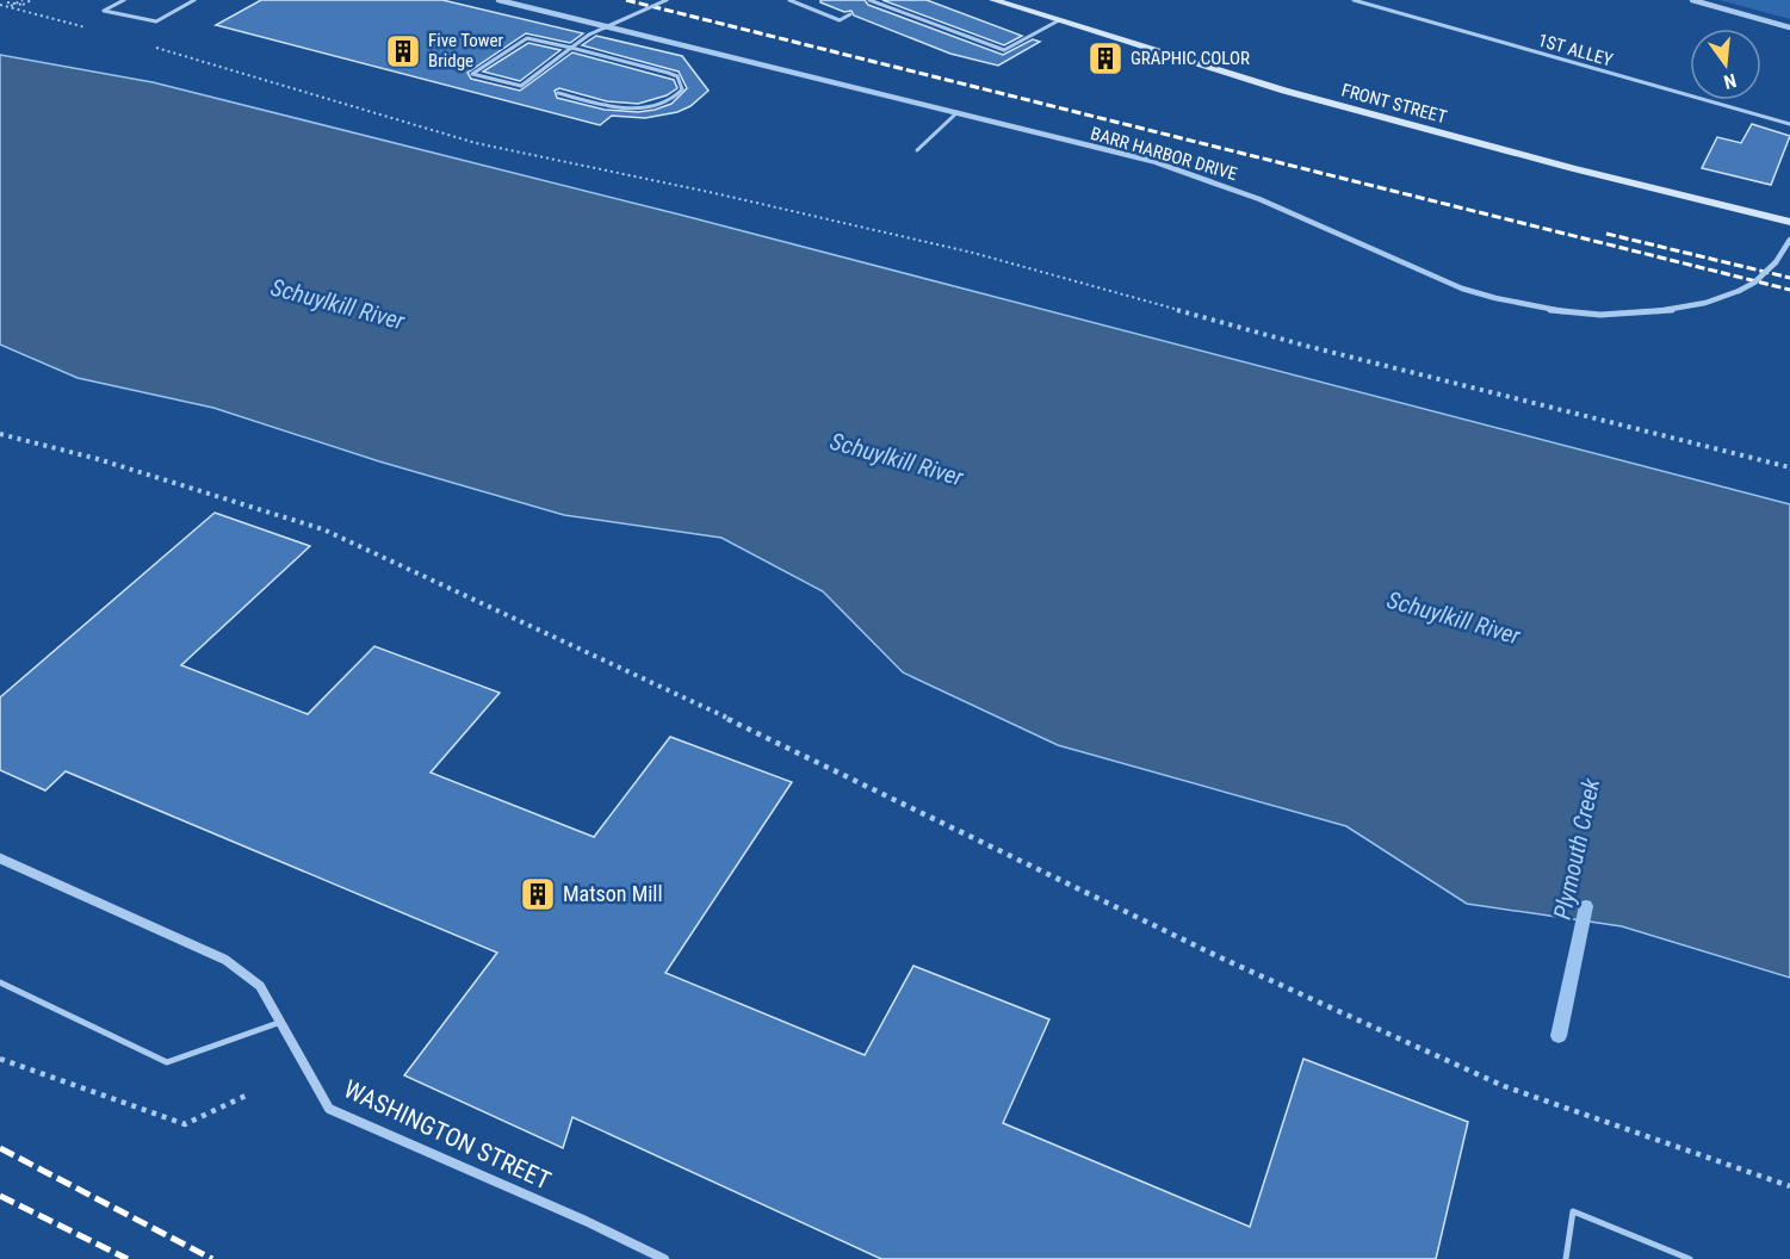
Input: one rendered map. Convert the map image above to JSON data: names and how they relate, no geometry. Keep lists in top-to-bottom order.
{
  "streets": {
    "main road": ["FRONT STREET"],
    "street": ["BARR HARBOR DRIVE", "WASHINGTON STREET"],
    "lane": ["1ST ALLEY"]
  },
  "water": ["Schuylkill River", "Plymouth Creek"],
  "places": {
    "building": ["Five Tower Bridge", "GRAPHIC COLOR", "Matson Mill"]
  },
  "north": "bottom"
}
